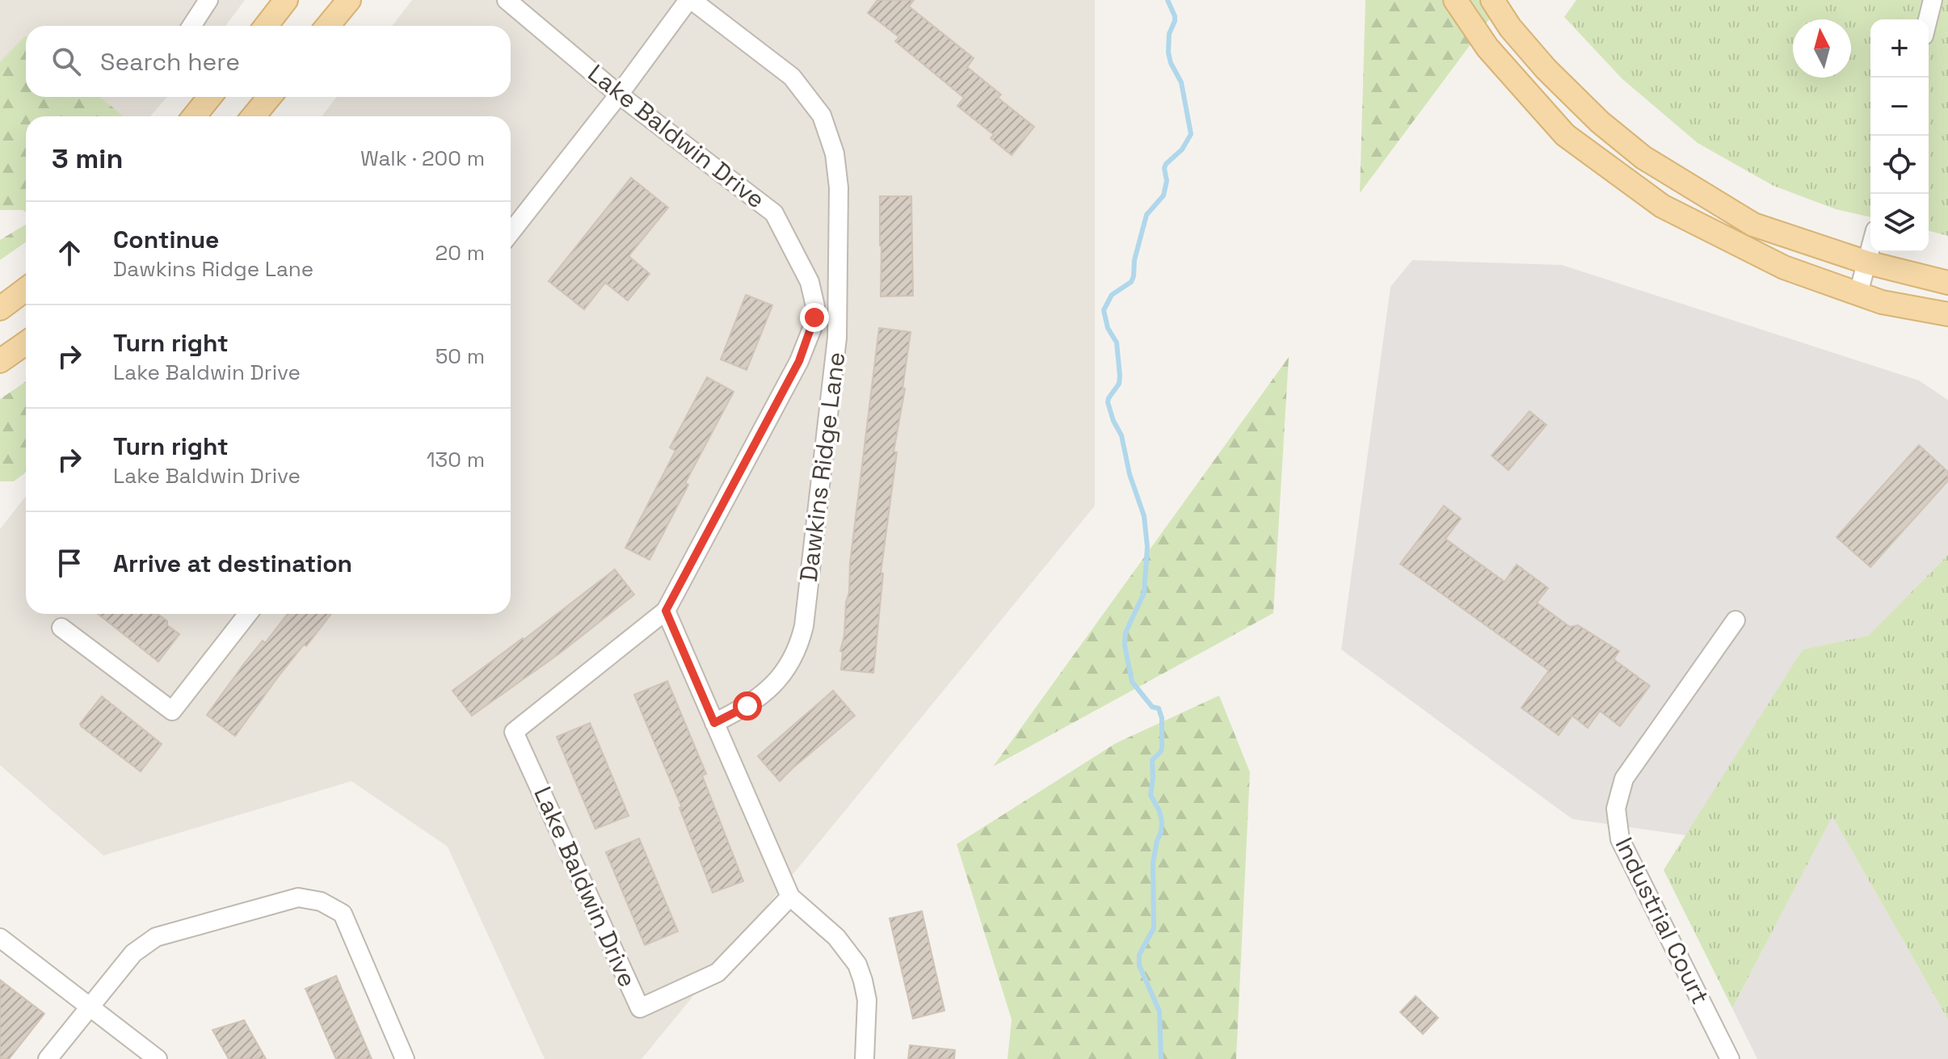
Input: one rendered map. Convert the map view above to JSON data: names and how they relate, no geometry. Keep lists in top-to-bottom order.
{
  "streets": {
    "street": ["Lake Baldwin Drive", "Dawkins Ridge Lane", "Industrial Court"]
  },
  "north": "top",
  "page": {
    "map_buttons": ["+", "−"],
    "search": "Search here",
    "heading": ["3 min", "Walk · 200 m"],
    "list": [
      ["Continue", "Dawkins Ridge Lane", "20 m"],
      ["Turn right", "Lake Baldwin Drive", "50 m"],
      ["Turn right", "Lake Baldwin Drive", "130 m"],
      "Arrive at destination"
    ]
  }
}
